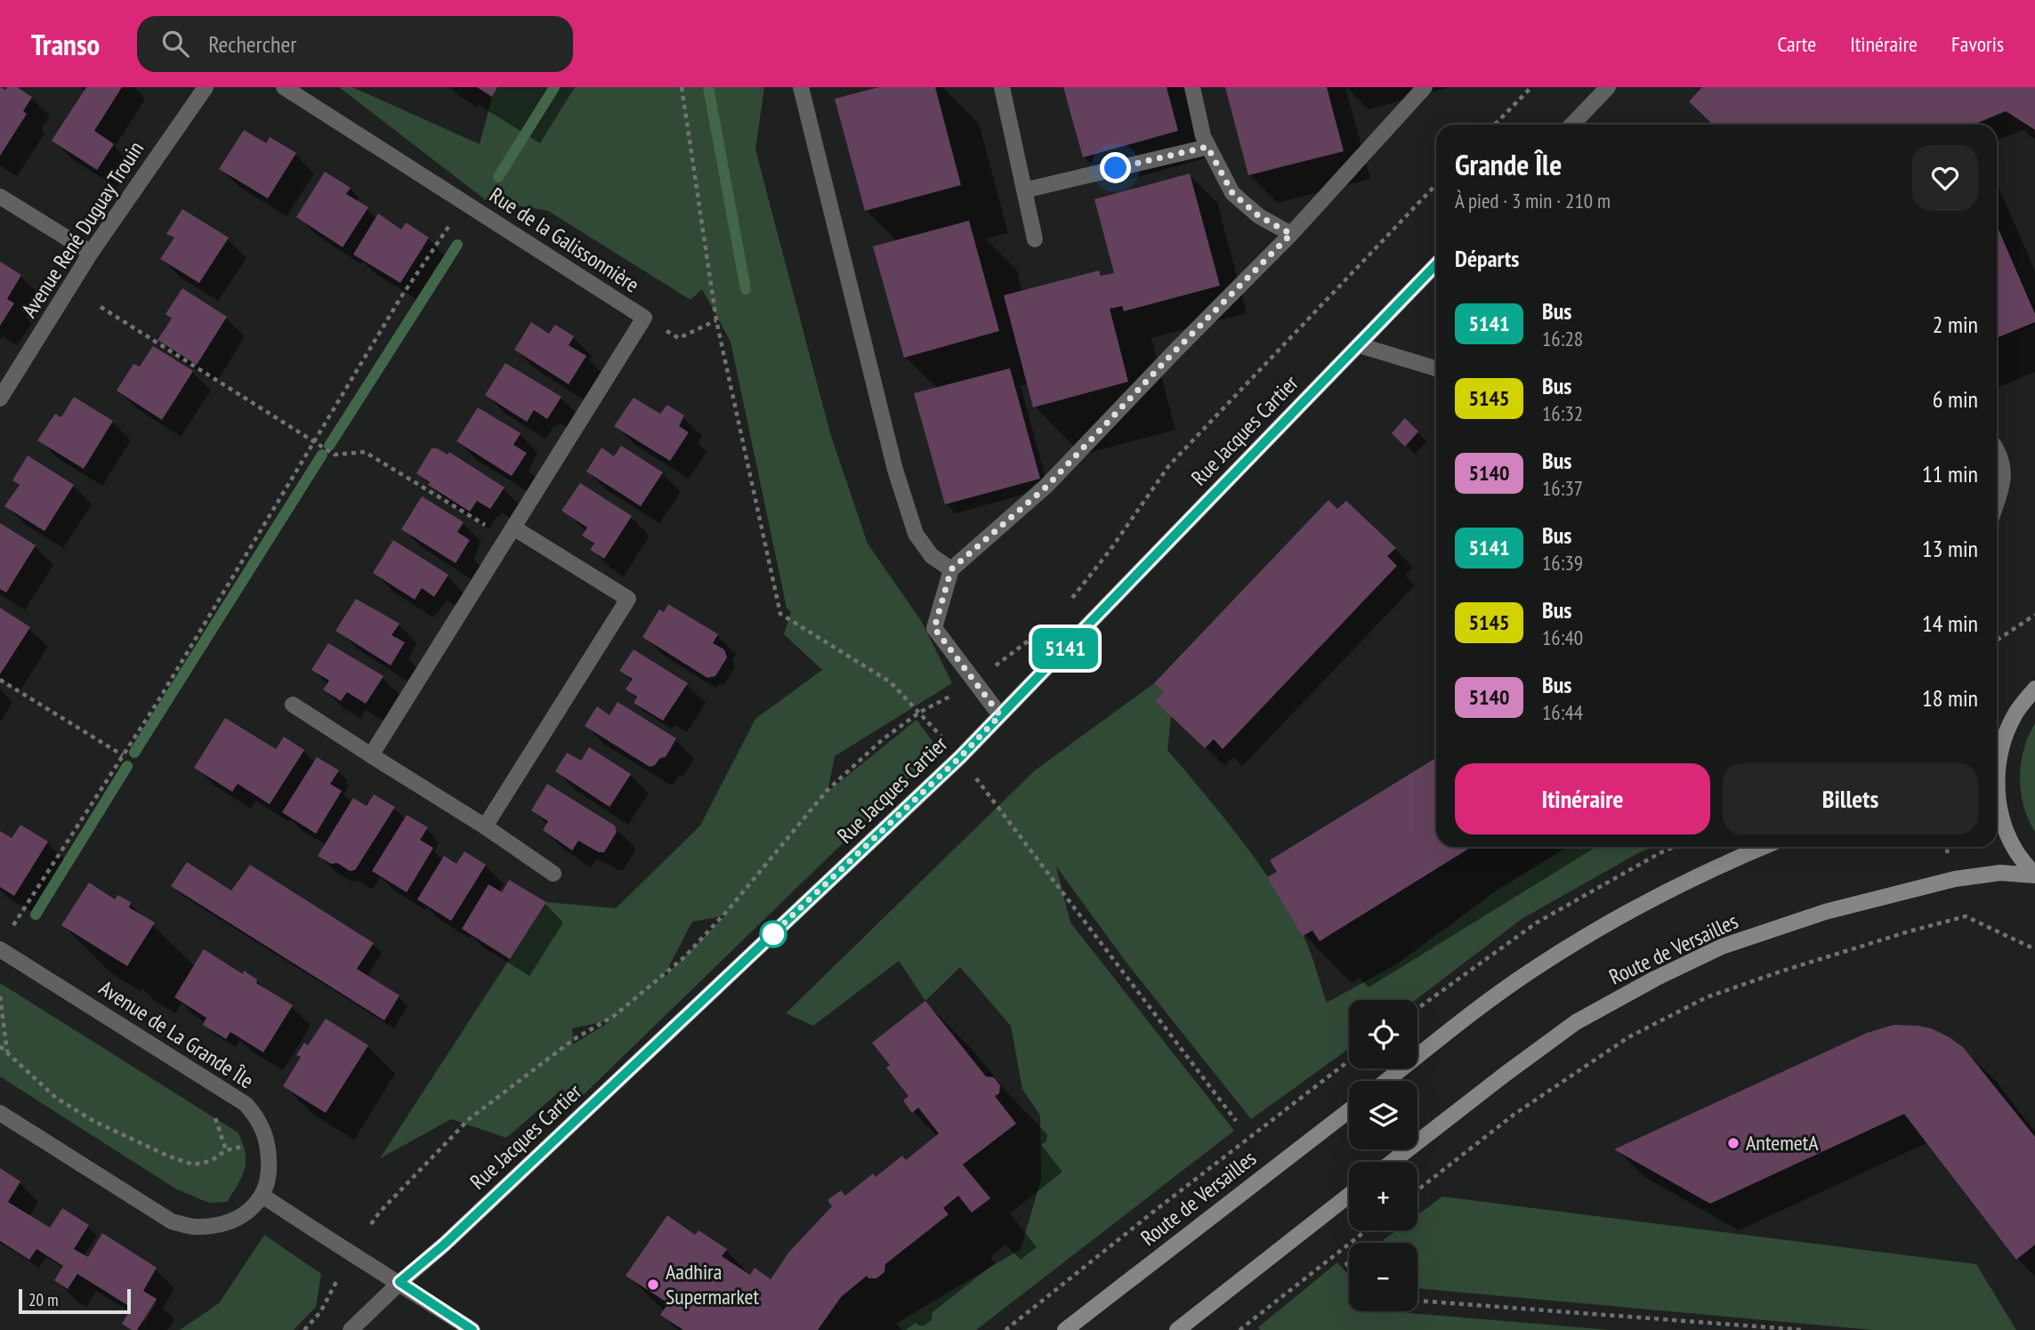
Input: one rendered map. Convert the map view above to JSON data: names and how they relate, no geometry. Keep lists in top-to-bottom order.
{
  "streets": {
    "main road": ["Route de Versailles"],
    "street": [
      "Avenue René Duguay Trouin",
      "Rue de la Galissonnière",
      "Rue Jacques Cartier",
      "Avenue de La Grande Île"
    ]
  },
  "places": ["AntemetA", "Aadhira Supermarket"],
  "lines": ["bus line 5141"],
  "scale_bar": "20 m",
  "page": {
    "header": "Transo",
    "search": "Rechercher",
    "nav": ["Carte", "Itinéraire", "Favoris"],
    "on_map": "5141",
    "heading": [
      ["Grande Île", "À pied · 3 min · 210 m"],
      "Départs"
    ],
    "list": [
      {
        "mark": "5141",
        "name": "Bus",
        "note": "16:28",
        "value": "2 min"
      },
      {
        "mark": "5145",
        "name": "Bus",
        "note": "16:32",
        "value": "6 min"
      },
      {
        "mark": "5140",
        "name": "Bus",
        "note": "16:37",
        "value": "11 min"
      },
      {
        "mark": "5141",
        "name": "Bus",
        "note": "16:39",
        "value": "13 min"
      },
      {
        "mark": "5145",
        "name": "Bus",
        "note": "16:40",
        "value": "14 min"
      },
      {
        "mark": "5140",
        "name": "Bus",
        "note": "16:44",
        "value": "18 min"
      }
    ],
    "buttons": ["Itinéraire", "Billets"],
    "map_buttons": ["+", "−"],
    "scale": "20 m"
  }
}
